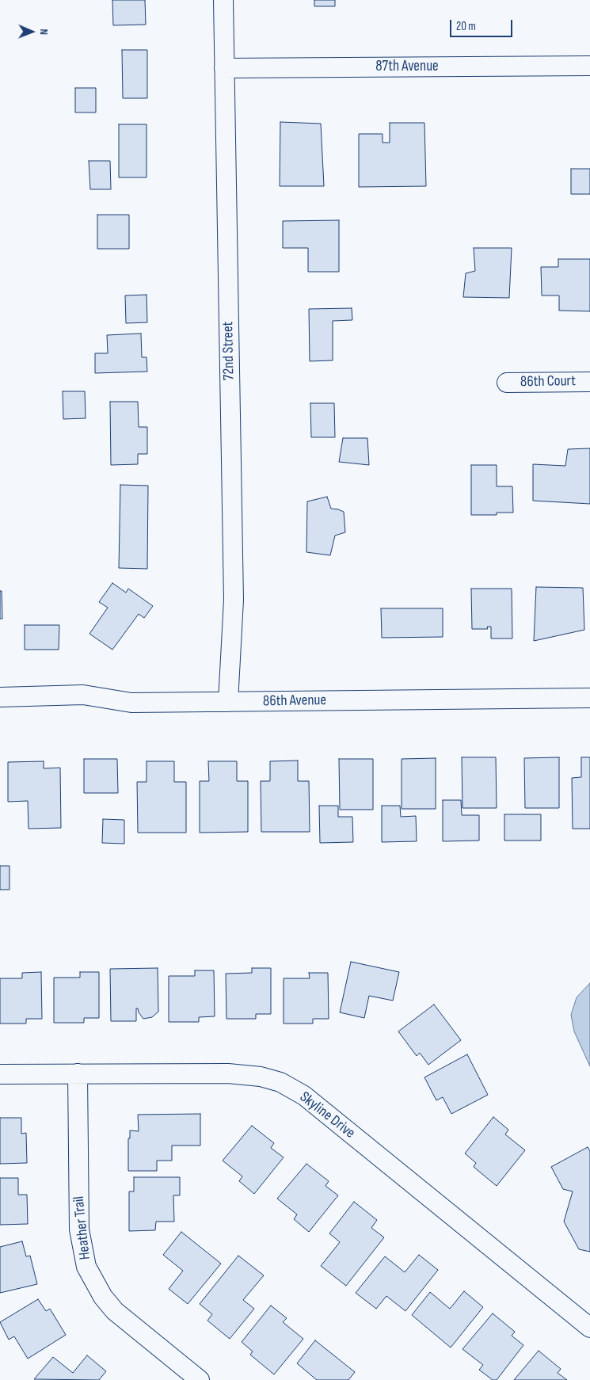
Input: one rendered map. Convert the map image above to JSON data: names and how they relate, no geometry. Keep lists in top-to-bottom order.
{
  "streets": {
    "street": [
      "87th Avenue",
      "72nd Street",
      "86th Court",
      "86th Avenue",
      "Skyline Drive",
      "Heather Trail"
    ]
  },
  "crossings": [
    ["87th Avenue", "72nd Street"],
    ["72nd Street", "86th Avenue"],
    ["Skyline Drive", "Heather Trail"]
  ],
  "scale_bar": "20 m",
  "north": "right"
}
